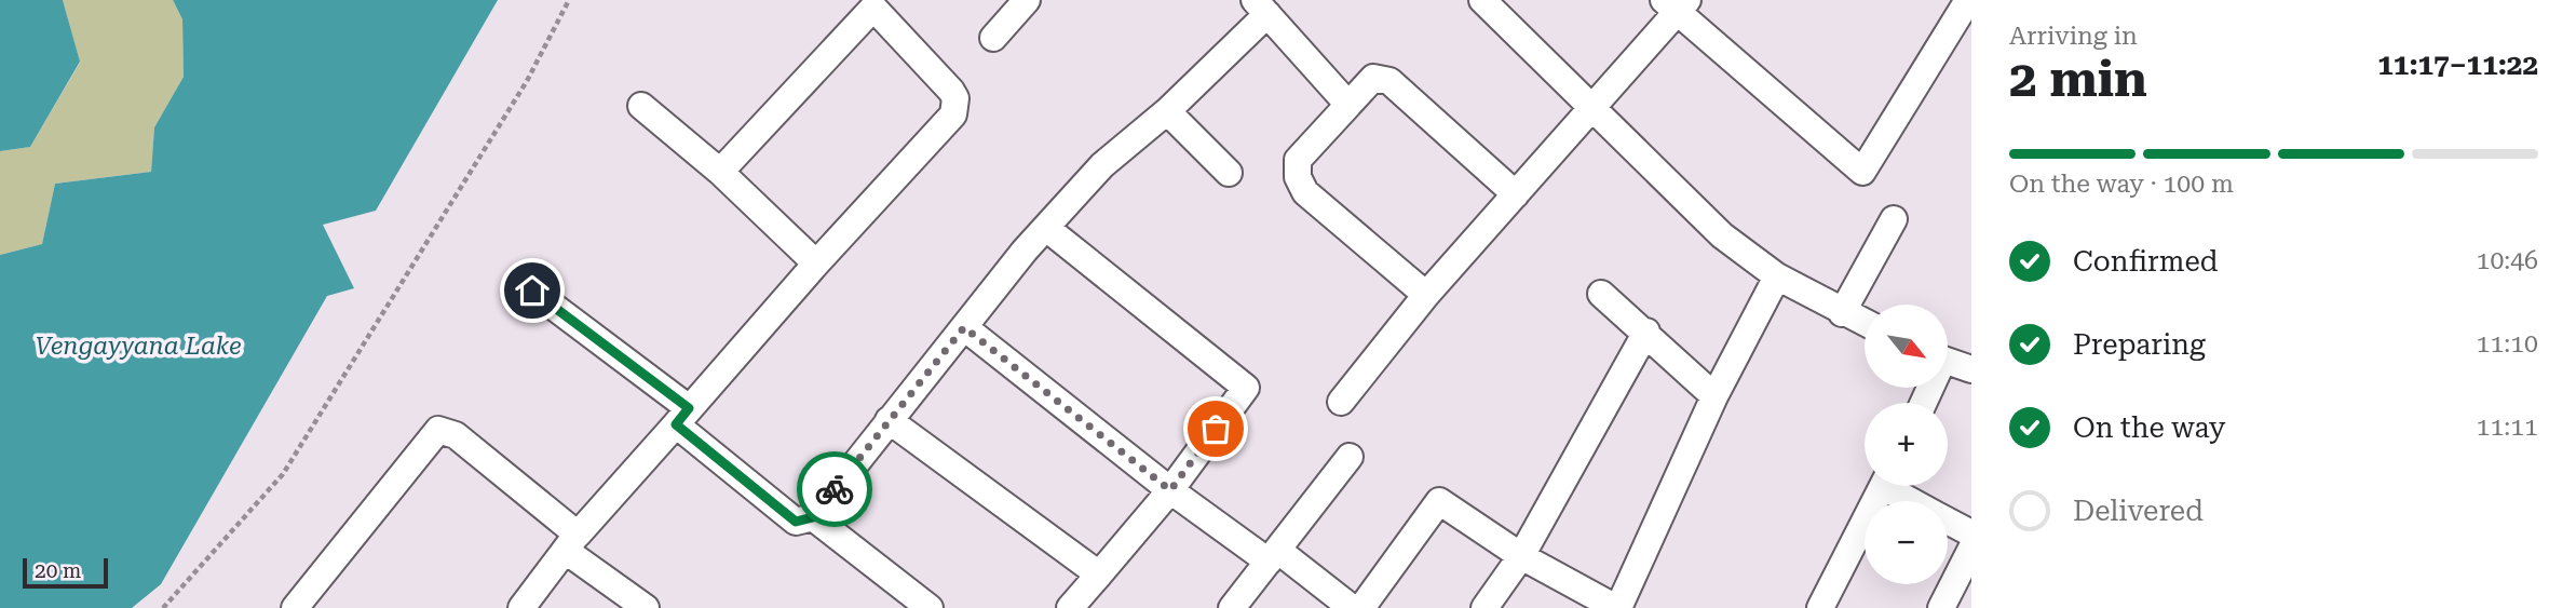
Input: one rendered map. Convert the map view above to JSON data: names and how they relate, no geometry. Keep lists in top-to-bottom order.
{
  "water": ["Vengayyana Lake"],
  "scale_bar": "20 m",
  "north": "bottom right",
  "page": {
    "heading": ["2 min", "Arriving in", "11:17–11:22"],
    "bar": "On the way · 100 m",
    "list": [
      ["Confirmed", "10:46"],
      ["Preparing", "11:10"],
      ["On the way", "11:11"],
      "Delivered"
    ],
    "map_buttons": ["+", "−"],
    "scale": "20 m"
  }
}
